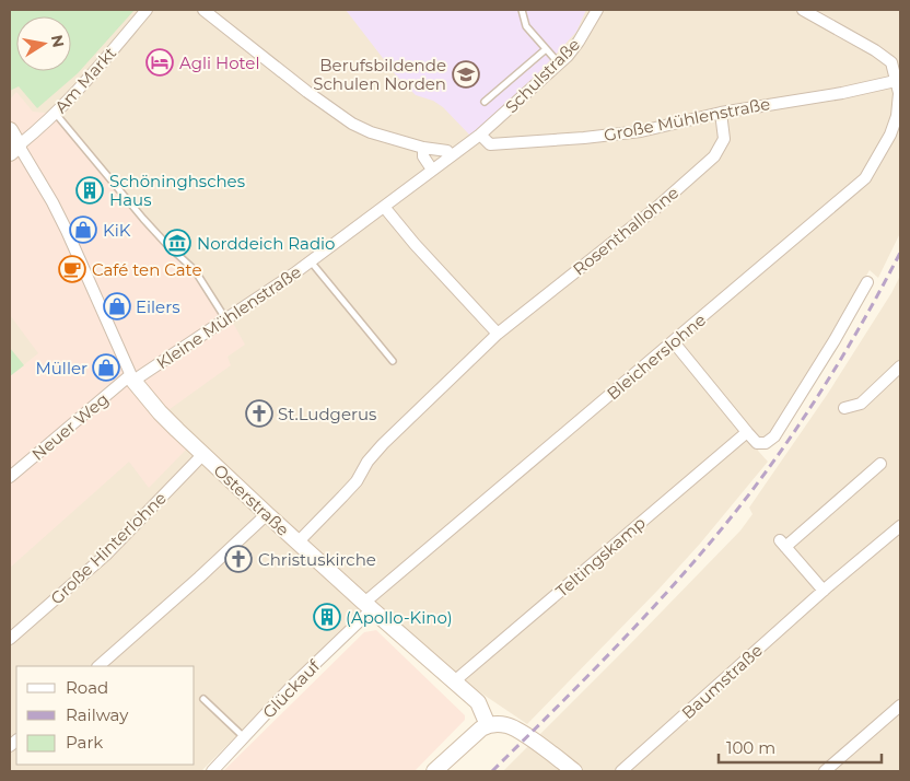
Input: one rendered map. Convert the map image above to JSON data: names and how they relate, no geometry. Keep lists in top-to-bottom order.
{
  "streets": {
    "street": [
      "Schulstraße",
      "Am Markt",
      "Große Mühlenstraße",
      "Rosenthallohne",
      "Kleine Mühlenstraße",
      "Bleicherslohne",
      "Neuer Weg",
      "Osterstraße",
      "Große Hinterlohne",
      "Teltingskamp",
      "Baumstraße",
      "Glückauf"
    ]
  },
  "crossings": [
    ["Schulstraße", "Große Mühlenstraße"],
    ["Schulstraße", "Kleine Mühlenstraße"],
    ["Am Markt", "Osterstraße"],
    ["Große Mühlenstraße", "Rosenthallohne"],
    ["Große Mühlenstraße", "Kleine Mühlenstraße"],
    ["Große Mühlenstraße", "Bleicherslohne"],
    ["Rosenthallohne", "Osterstraße"],
    ["Kleine Mühlenstraße", "Neuer Weg"],
    ["Kleine Mühlenstraße", "Osterstraße"],
    ["Bleicherslohne", "Osterstraße"],
    ["Bleicherslohne", "Glückauf"],
    ["Neuer Weg", "Osterstraße"],
    ["Osterstraße", "Große Hinterlohne"],
    ["Osterstraße", "Teltingskamp"],
    ["Osterstraße", "Glückauf"]
  ],
  "places": {
    "hotel": ["Agli Hotel"],
    "school or university": ["Berufsbildende Schulen Norden"],
    "building": ["Schöninghsches Haus", "(Apollo-Kino)"],
    "shop": ["KiK", "Eilers", "Müller"],
    "museum": ["Norddeich Radio"],
    "cafe": ["Café ten Cate"],
    "church": ["St.Ludgerus", "Christuskirche"]
  },
  "legend": ["Road", "Railway", "Park"],
  "scale_bar": "100 m",
  "north": "right"
}
